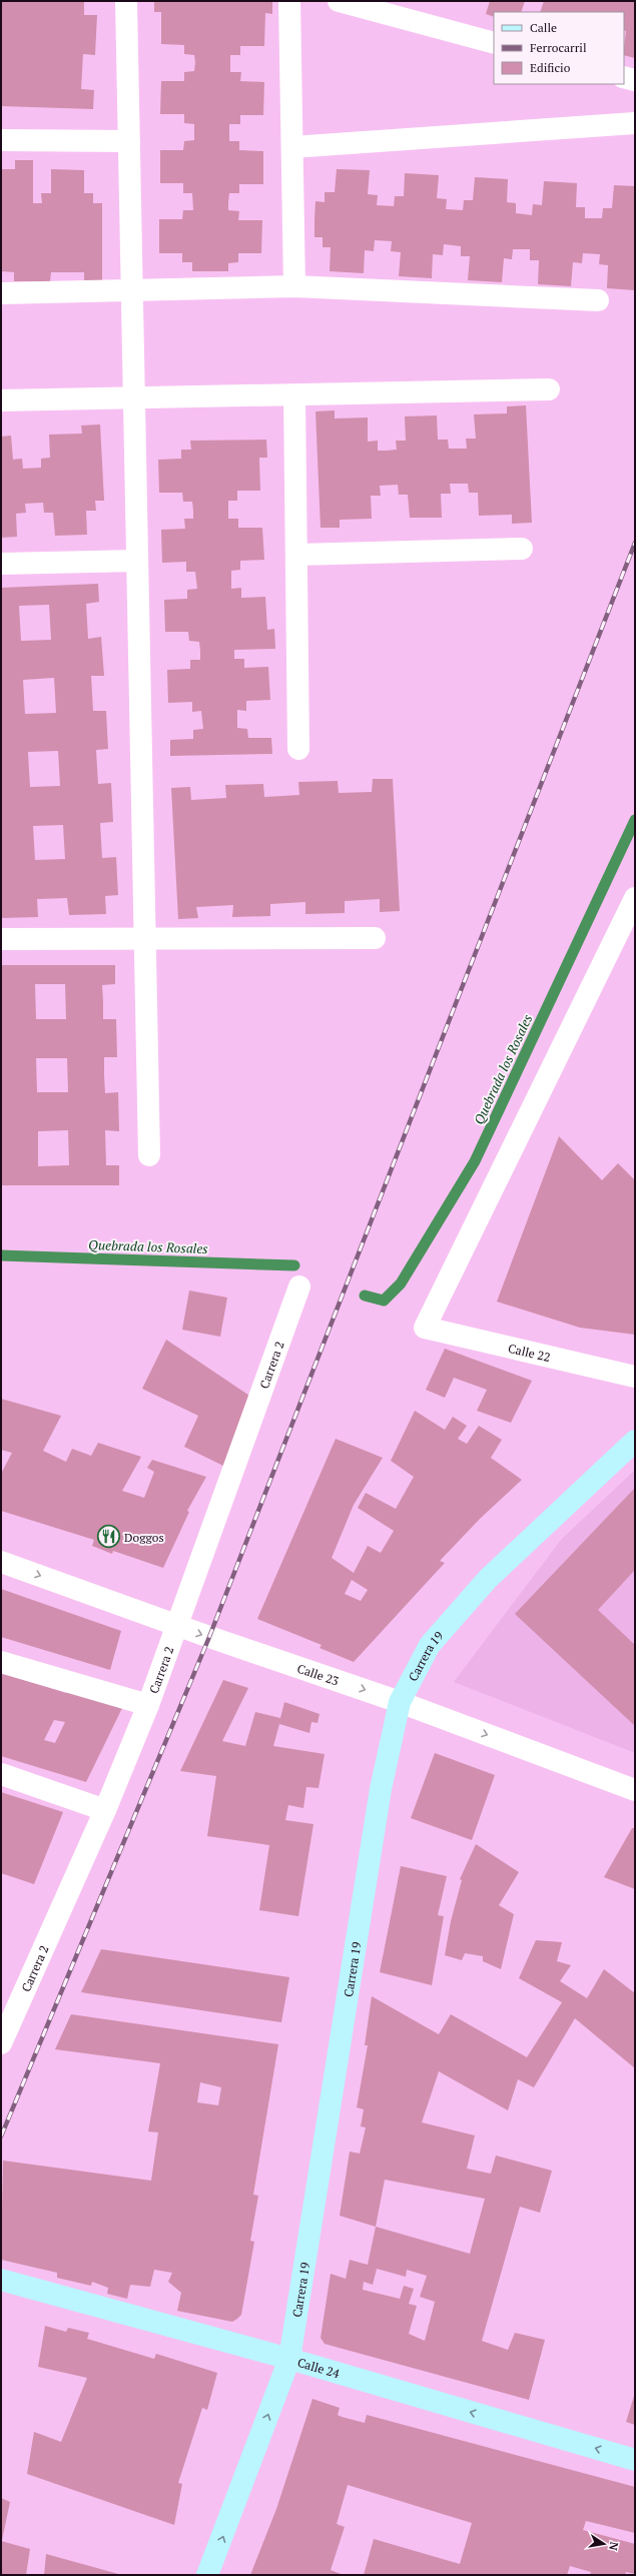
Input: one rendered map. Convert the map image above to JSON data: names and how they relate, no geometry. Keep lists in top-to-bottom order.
{
  "streets": {
    "street": [
      "Calle 22",
      "Carrera 2",
      "Carrera 19",
      "Calle 23",
      "Calle 24"
    ]
  },
  "crossings": [
    ["Carrera 2", "Calle 23"],
    ["Carrera 19", "Calle 23"],
    ["Carrera 19", "Calle 24"]
  ],
  "one_way": ["Calle 23", "Calle 24"],
  "water": ["Quebrada los Rosales"],
  "places": {
    "restaurant": ["Doggos"]
  },
  "legend": ["Calle", "Ferrocarril", "Edificio"],
  "north": "right"
}
